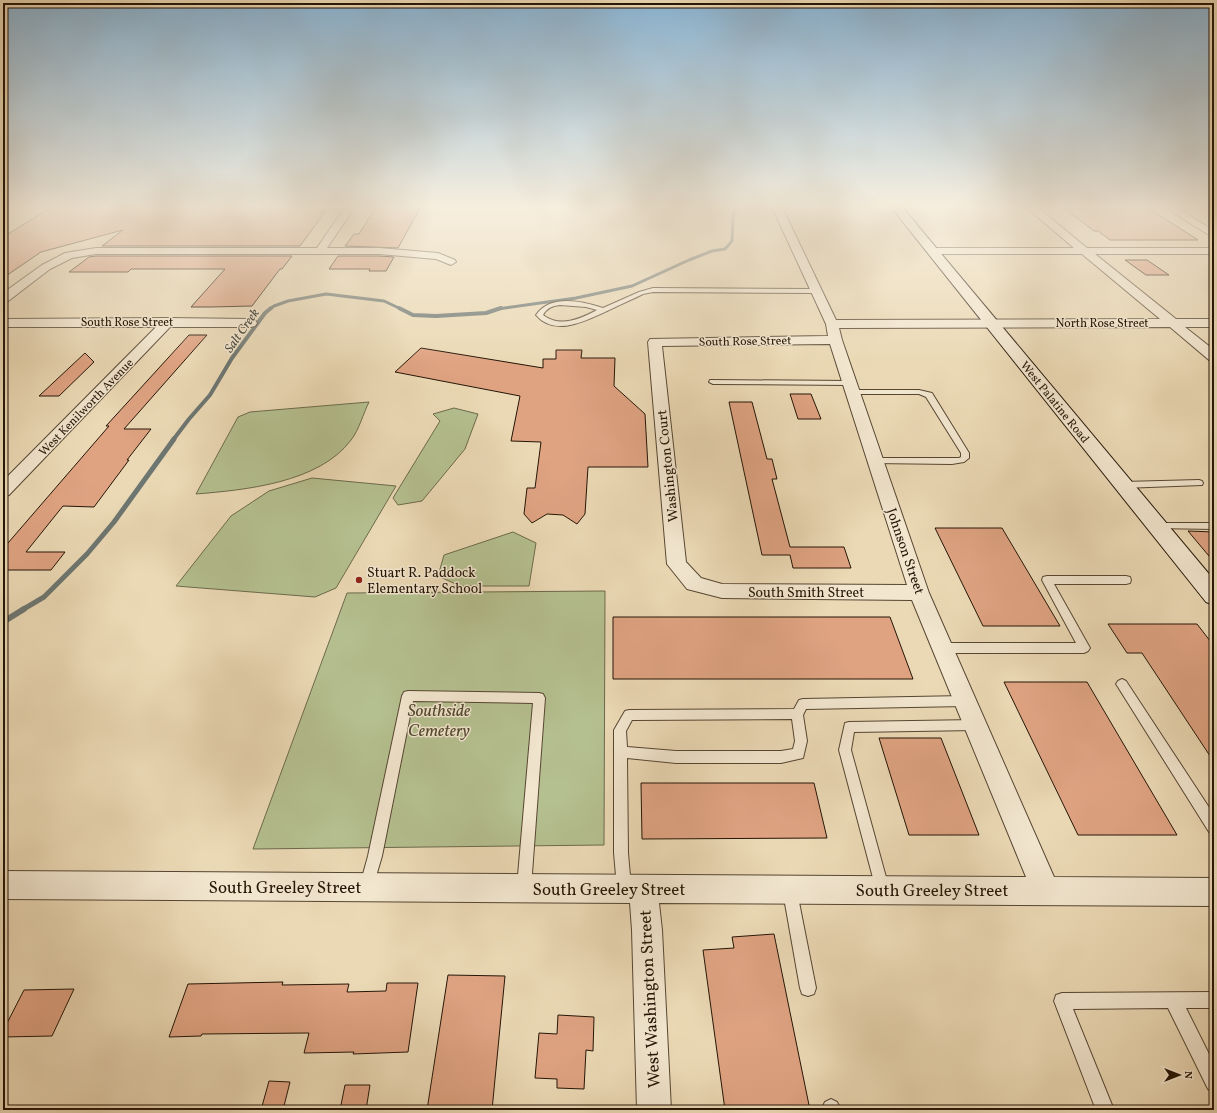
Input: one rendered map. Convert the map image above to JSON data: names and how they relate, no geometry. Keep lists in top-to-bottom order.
{
  "streets": {
    "main road": ["West Palatine Road"],
    "street": [
      "South Rose Street",
      "North Rose Street",
      "West Kenilworth Avenue",
      "Washington Court",
      "Johnson Street",
      "South Smith Street",
      "South Greeley Street",
      "West Washington Street"
    ]
  },
  "crossings": [
    ["South Rose Street", "North Rose Street"],
    ["South Rose Street", "West Palatine Road"],
    ["South Rose Street", "West Kenilworth Avenue"],
    ["South Rose Street", "Washington Court"],
    ["South Rose Street", "Johnson Street"],
    ["North Rose Street", "West Palatine Road"],
    ["Washington Court", "South Smith Street"],
    ["Johnson Street", "South Smith Street"],
    ["Johnson Street", "South Greeley Street"],
    ["South Greeley Street", "West Washington Street"]
  ],
  "water": ["Salt Creek"],
  "parks": ["Southside Cemetery"],
  "places": ["Stuart R. Paddock Elementary School"],
  "north": "right"
}
